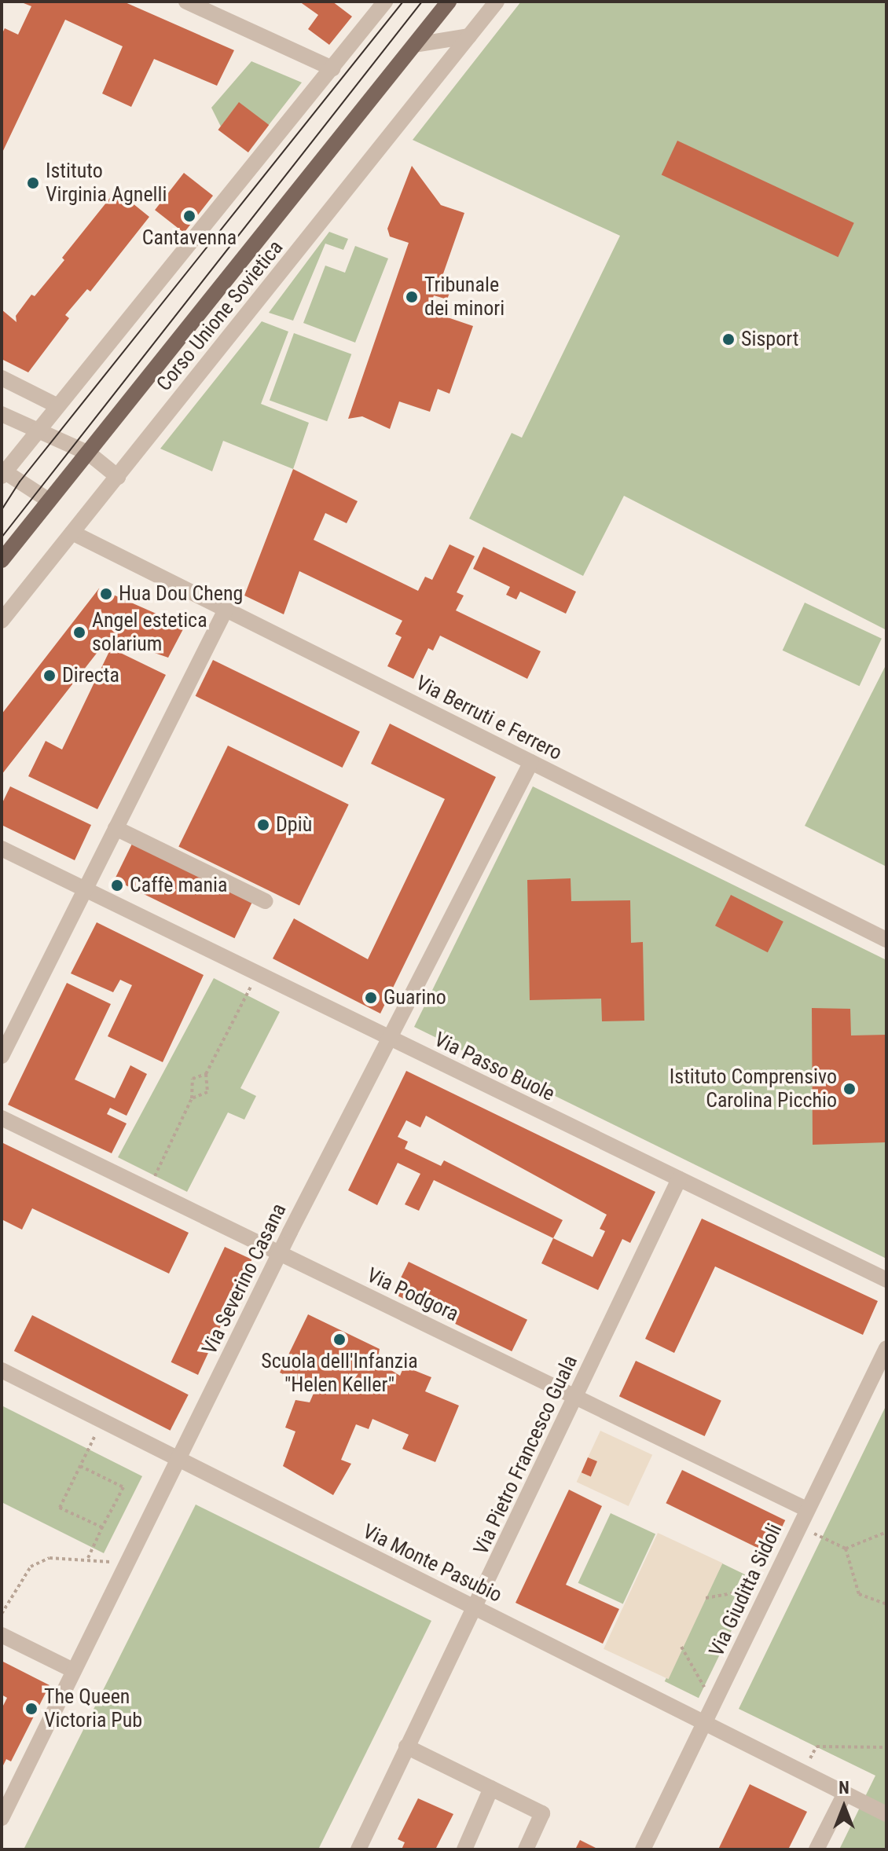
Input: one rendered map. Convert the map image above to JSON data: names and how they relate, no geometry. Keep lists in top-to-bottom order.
{
  "streets": {
    "main road": ["Corso Unione Sovietica"],
    "street": [
      "Via Berruti e Ferrero",
      "Via Passo Buole",
      "Via Severino Casana",
      "Via Podgora",
      "Via Pietro Francesco Guala",
      "Via Monte Pasubio",
      "Via Giuditta Sidoli"
    ]
  },
  "crossings": [
    ["Corso Unione Sovietica", "Via Berruti e Ferrero"],
    ["Via Berruti e Ferrero", "Via Severino Casana"],
    ["Via Passo Buole", "Via Severino Casana"],
    ["Via Passo Buole", "Via Pietro Francesco Guala"],
    ["Via Severino Casana", "Via Podgora"],
    ["Via Severino Casana", "Via Monte Pasubio"],
    ["Via Podgora", "Via Pietro Francesco Guala"],
    ["Via Podgora", "Via Giuditta Sidoli"],
    ["Via Pietro Francesco Guala", "Via Monte Pasubio"],
    ["Via Monte Pasubio", "Via Giuditta Sidoli"]
  ],
  "places": [
    "Istituto Virginia Agnelli",
    "Cantavenna",
    "Tribunale dei minori",
    "Sisport",
    "Hua Dou Cheng",
    "Angel estetica solarium",
    "Directa",
    "Dpiù",
    "Caffè mania",
    "Guarino",
    "Istituto Comprensivo Carolina Picchio",
    "Scuola dell'Infanzia \"Helen Keller\"",
    "The Queen Victoria Pub"
  ],
  "north": "top"
}
